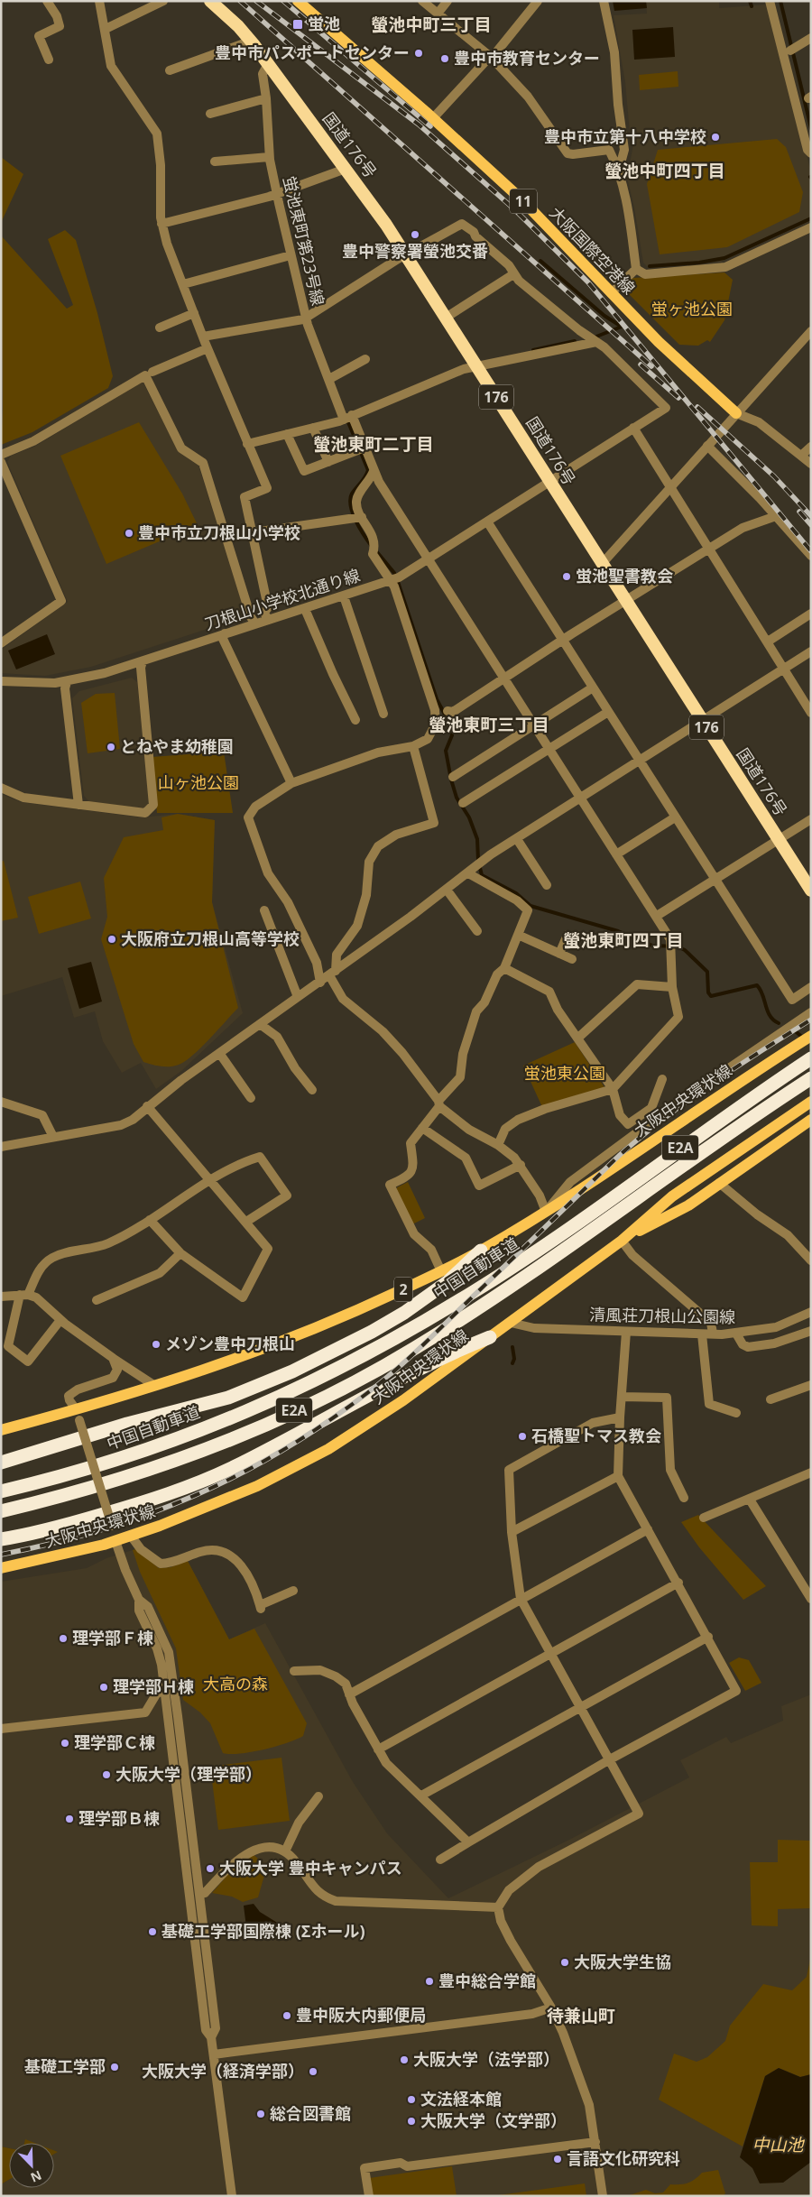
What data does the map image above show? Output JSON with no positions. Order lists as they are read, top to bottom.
{
  "streets": {
    "highway": [
      "国道176号",
      "176",
      "E2A",
      "中国自動車道"
    ],
    "main road": [
      "11",
      "大阪国際空港線",
      "大阪中央環状線",
      "2"
    ],
    "street": ["蛍池東町第23号線", "刀根山小学校北通り線", "清風荘刀根山公園線"]
  },
  "crossings": [
    ["国道176号", "蛍池東町第23号線"],
    ["国道176号", "刀根山小学校北通り線"],
    ["蛍池東町第23号線", "刀根山小学校北通り線"],
    ["大阪中央環状線", "清風荘刀根山公園線"]
  ],
  "districts": [
    "螢池中町三丁目",
    "螢池中町四丁目",
    "螢池東町二丁目",
    "螢池東町三丁目",
    "螢池東町四丁目",
    "待兼山町"
  ],
  "water": ["中山池"],
  "parks": [
    "蛍ヶ池公園",
    "山ヶ池公園",
    "蛍池東公園",
    "大高の森"
  ],
  "places": {
    "transit": ["蛍池"],
    "other": [
      "豊中市パスポートセンター",
      "豊中市教育センター",
      "豊中市立第十八中学校",
      "豊中警察署螢池交番",
      "豊中市立刀根山小学校",
      "蛍池聖書教会",
      "とねやま幼稚園",
      "大阪府立刀根山高等学校",
      "メゾン豊中刀根山",
      "石橋聖トマス教会",
      "理学部Ｆ棟",
      "理学部Ｈ棟",
      "理学部Ｃ棟",
      "大阪大学（理学部）",
      "理学部Ｂ棟",
      "大阪大学 豊中キャンパス",
      "基礎工学部国際棟 (Σホール)",
      "大阪大学生協",
      "豊中総合学館",
      "豊中阪大内郵便局",
      "大阪大学（法学部）",
      "基礎工学部",
      "大阪大学（経済学部）",
      "文法経本館",
      "総合図書館",
      "大阪大学（文学部）",
      "言語文化研究科"
    ]
  },
  "north": "bottom right"
}
